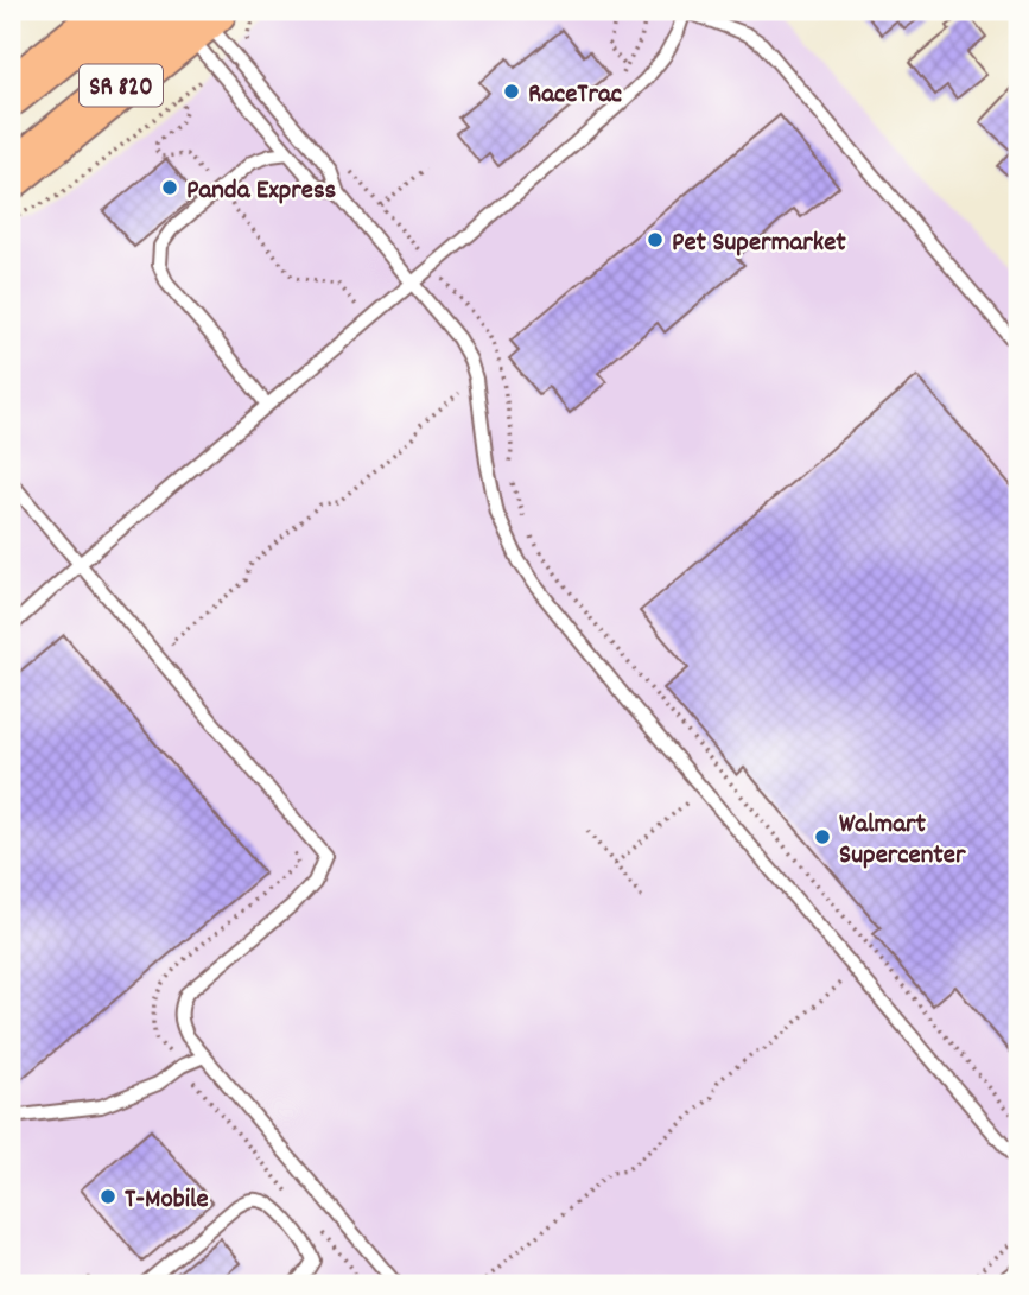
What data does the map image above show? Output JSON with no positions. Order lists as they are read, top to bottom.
{
  "streets": {
    "highway": ["SR 820"]
  },
  "places": [
    "RaceTrac",
    "Panda Express",
    "Pet Supermarket",
    "Walmart Supercenter",
    "T-Mobile"
  ]
}
